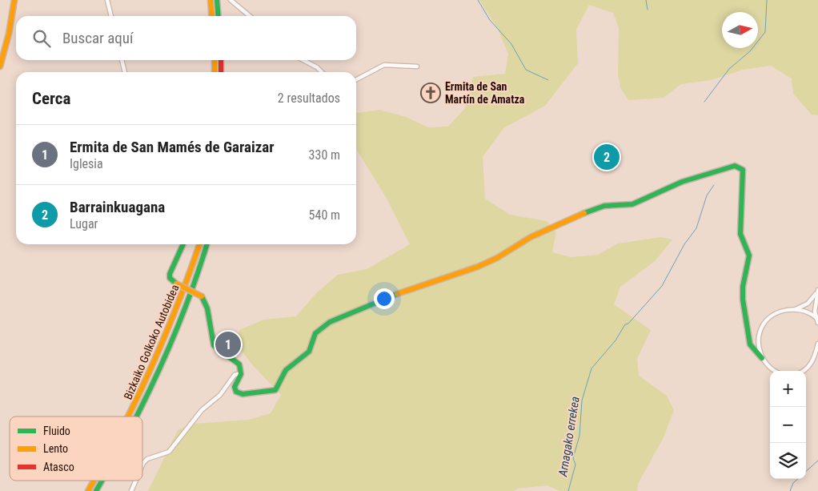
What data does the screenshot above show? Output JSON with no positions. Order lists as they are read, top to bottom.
{
  "streets": {
    "main road": ["Bizkaiko Golkoko Autobidea"]
  },
  "water": ["Arnagako errekea"],
  "places": {
    "church": ["Ermita de San Martín de Amatza"]
  },
  "legend": ["Fluido", "Lento", "Atasco"],
  "north": "right",
  "page": {
    "search": "Buscar aquí",
    "heading": ["Cerca", "2 resultados"],
    "list": [
      {
        "mark": "1",
        "name": "Ermita de San Mamés de Garaizar",
        "note": "Iglesia",
        "value": "330 m"
      },
      {
        "mark": "2",
        "name": "Barrainkuagana",
        "note": "Lugar",
        "value": "540 m"
      }
    ],
    "pins": ["2", "1"],
    "map_buttons": ["+", "−"]
  }
}
